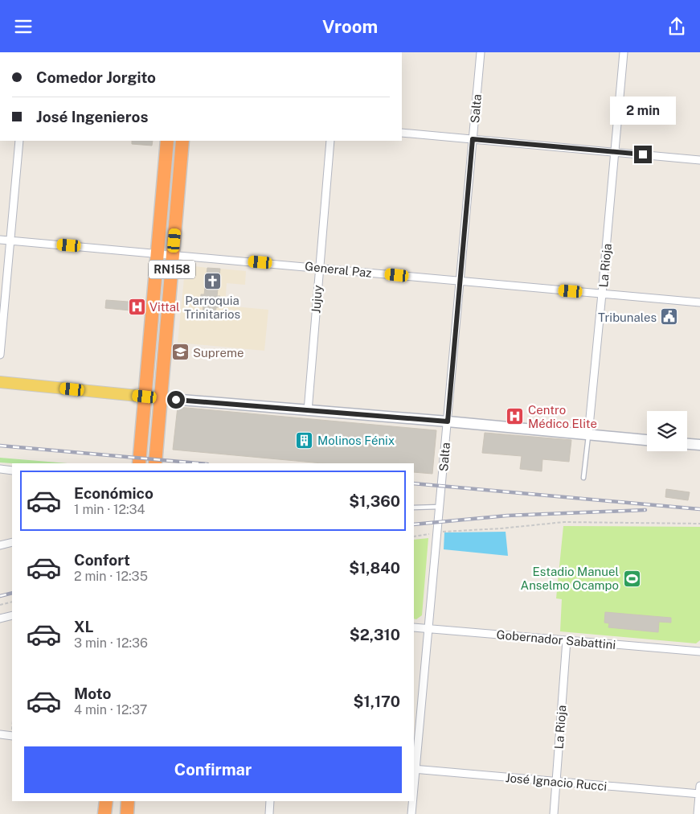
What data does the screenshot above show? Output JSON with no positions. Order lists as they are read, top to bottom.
{
  "streets": {
    "highway": ["RN158"],
    "street": [
      "Salta",
      "La Rioja",
      "General Paz",
      "Jujuy",
      "Gobernador Sabattini",
      "José Ignacio Rucci"
    ]
  },
  "crossings": [
    ["Salta", "General Paz"],
    ["Salta", "Gobernador Sabattini"],
    ["Salta", "José Ignacio Rucci"],
    ["La Rioja", "General Paz"],
    ["La Rioja", "Gobernador Sabattini"],
    ["La Rioja", "José Ignacio Rucci"],
    ["RN158", "General Paz"],
    ["General Paz", "Jujuy"]
  ],
  "places": {
    "church": ["Parroquia Trinitarios"],
    "hospital": ["Vittal", "Centro Médico Elite"],
    "public building": ["Tribunales"],
    "school or university": ["Supreme"],
    "building": ["Molinos Fénix"],
    "sports": ["Estadio Manuel Anselmo Ocampo"]
  },
  "page": {
    "header": "Vroom",
    "banner": ["Comedor Jorgito", "José Ingenieros"],
    "bubble": "2 min",
    "list": [
      {
        "name": "Económico",
        "note": "1 min · 12:34",
        "value": "$1,360"
      },
      {
        "name": "Confort",
        "note": "2 min · 12:35",
        "value": "$1,840"
      },
      {
        "name": "XL",
        "note": "3 min · 12:36",
        "value": "$2,310"
      },
      {
        "name": "Moto",
        "note": "4 min · 12:37",
        "value": "$1,170"
      }
    ],
    "buttons": "Confirmar"
  }
}
